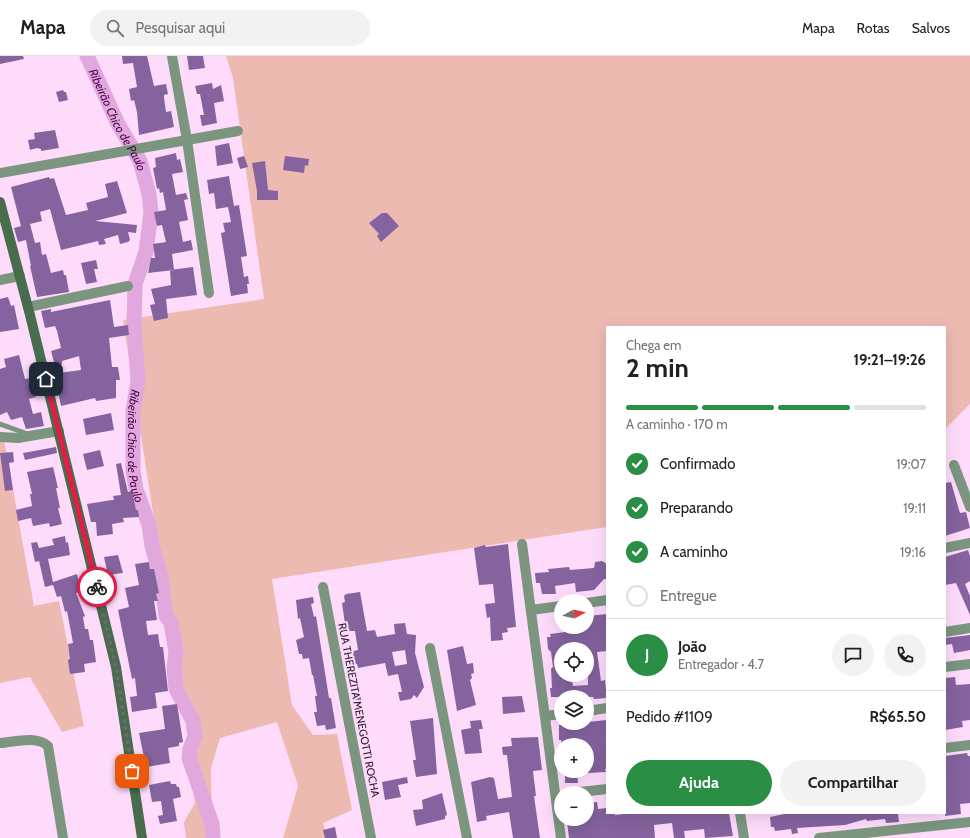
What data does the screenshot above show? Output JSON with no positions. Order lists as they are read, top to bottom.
{
  "streets": {
    "street": ["RUA THEREZITA MENEGOTTI ROCHA"]
  },
  "water": ["Ribeirão Chico de Paulo"],
  "north": "right",
  "page": {
    "header": "Mapa",
    "search": "Pesquisar aqui",
    "nav": ["Mapa", "Rotas", "Salvos"],
    "heading": ["2 min", "Chega em", "19:21–19:26"],
    "panel": [
      "João",
      "Entregador · 4.7",
      "Pedido #1109",
      "R$65.50"
    ],
    "bar": "A caminho · 170 m",
    "list": [
      ["Confirmado", "19:07"],
      ["Preparando", "19:11"],
      ["A caminho", "19:16"],
      "Entregue"
    ],
    "map_buttons": ["+", "−"],
    "round": "J",
    "buttons": ["Ajuda", "Compartilhar"]
  }
}
